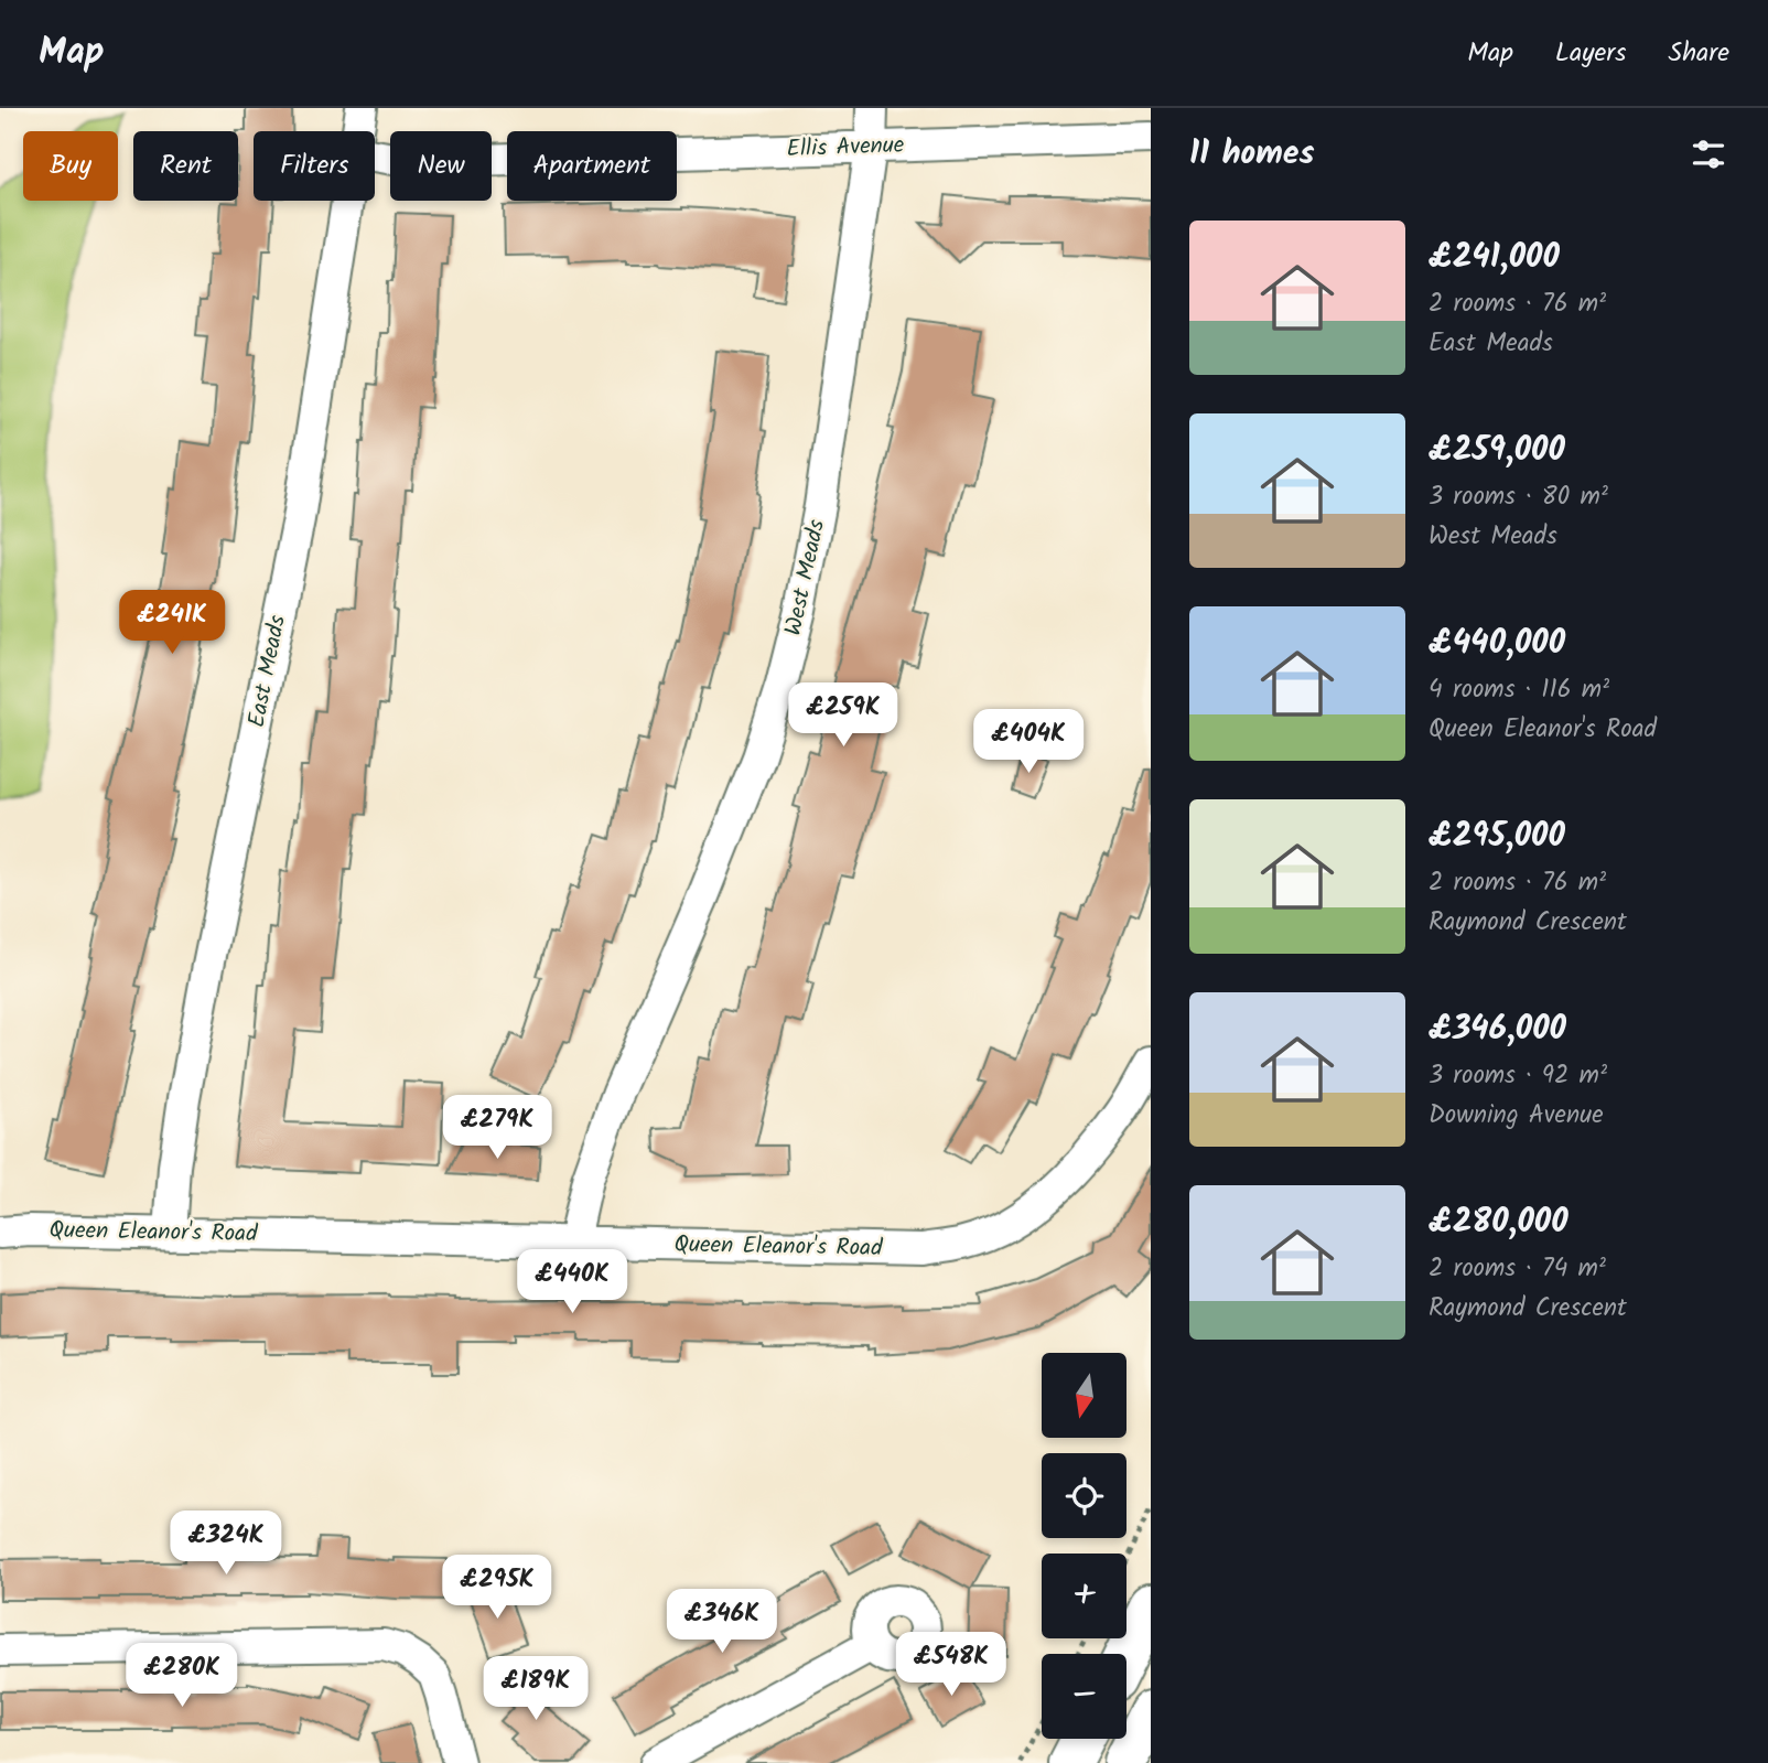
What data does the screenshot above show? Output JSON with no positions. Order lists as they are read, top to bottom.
{
  "streets": {
    "street": [
      "Ellis Avenue",
      "West Meads",
      "East Meads",
      "Queen Eleanor's Road"
    ]
  },
  "crossings": [
    ["Ellis Avenue", "West Meads"],
    ["West Meads", "Queen Eleanor's Road"],
    ["East Meads", "Queen Eleanor's Road"]
  ],
  "north": "bottom",
  "page": {
    "header": "Map",
    "nav": ["Map", "Layers", "Share"],
    "heading": "11 homes",
    "chip": [
      "Buy",
      "Rent",
      "Filters",
      "New",
      "Apartment"
    ],
    "list": [
      {
        "name": "£241,000",
        "note": "2 rooms · 76 m² · East Meads"
      },
      {
        "name": "£259,000",
        "note": "3 rooms · 80 m² · West Meads"
      },
      {
        "name": "£440,000",
        "note": "4 rooms · 116 m² · Queen Eleanor's Road"
      },
      {
        "name": "£295,000",
        "note": "2 rooms · 76 m² · Raymond Crescent"
      },
      {
        "name": "£346,000",
        "note": "3 rooms · 92 m² · Downing Avenue"
      },
      {
        "name": "£280,000",
        "note": "2 rooms · 74 m² · Raymond Crescent"
      }
    ],
    "price": [
      "£241K",
      "£259K",
      "£404K",
      "£279K",
      "£440K",
      "£324K",
      "£295K",
      "£346K",
      "£548K",
      "£280K",
      "£189K"
    ],
    "map_buttons": ["+", "−"]
  }
}
